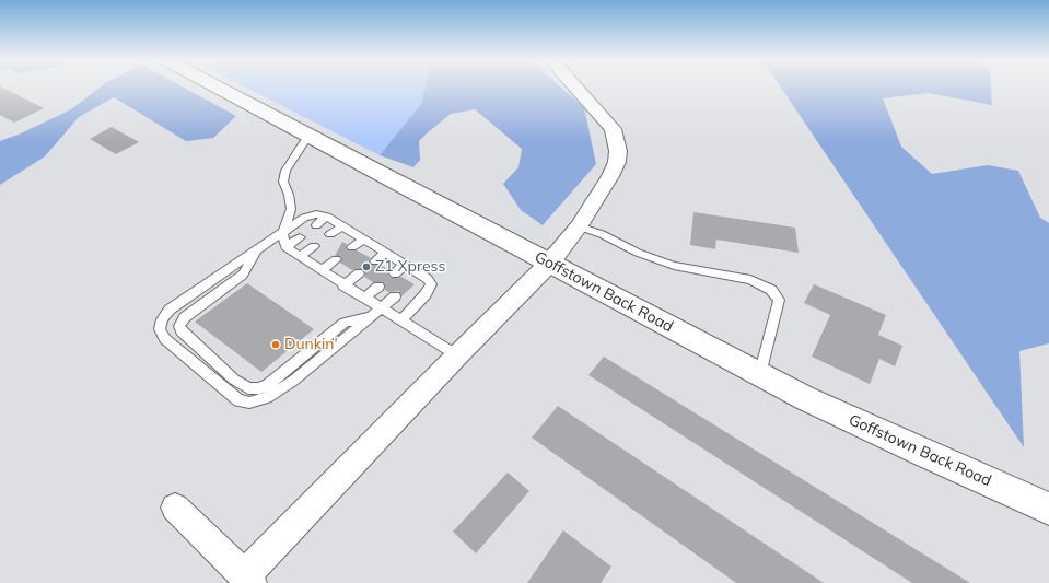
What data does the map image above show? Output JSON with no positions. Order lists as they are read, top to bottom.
{
  "streets": {
    "main road": ["Goffstown Back Road"]
  },
  "places": ["Z1 Xpress", "Dunkin'"]
}
